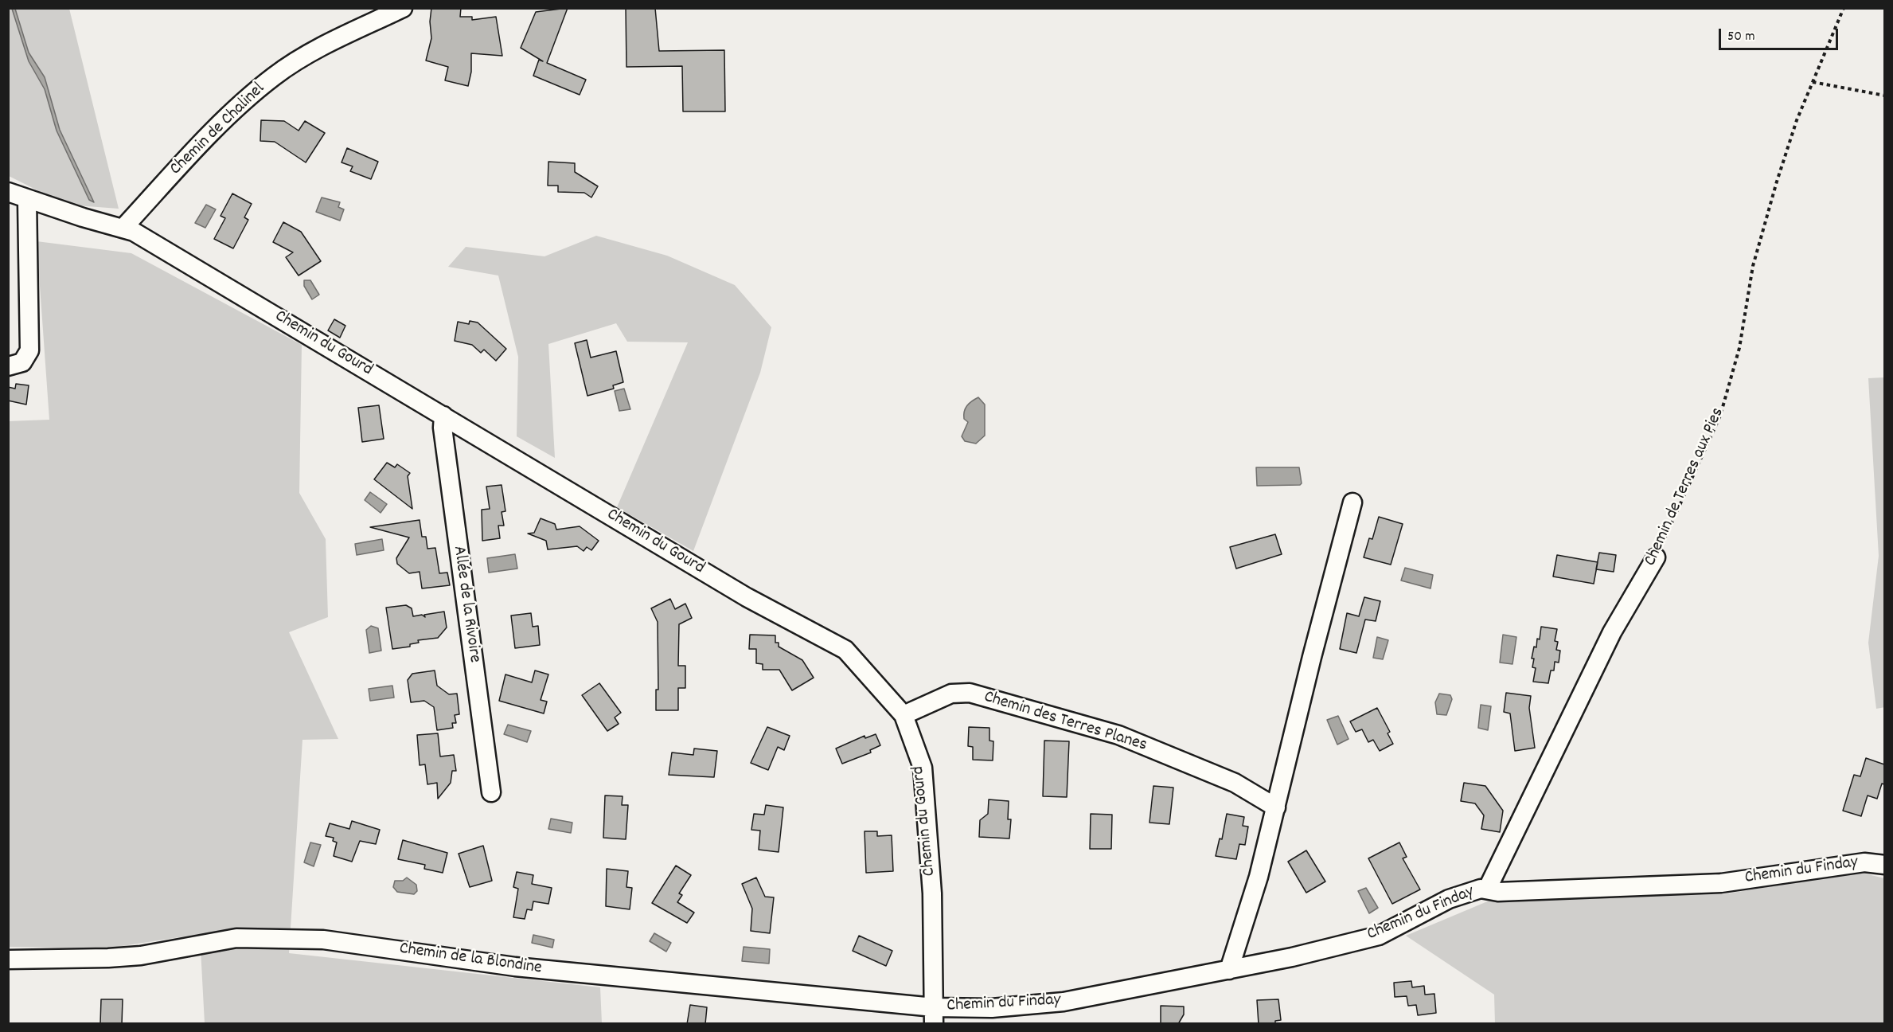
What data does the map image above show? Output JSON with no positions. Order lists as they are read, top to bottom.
{
  "streets": {
    "street": [
      "Chemin de Chalinel",
      "Chemin du Gourd",
      "Chemin de Terres aux Pies",
      "Allée de la Rivoire",
      "Chemin des Terres Planes",
      "Chemin du Finday",
      "Chemin de la Blondine"
    ]
  },
  "crossings": [
    ["Chemin de Chalinel", "Chemin du Gourd"],
    ["Chemin du Gourd", "Allée de la Rivoire"],
    ["Chemin du Gourd", "Chemin des Terres Planes"],
    ["Chemin du Gourd", "Chemin du Finday"],
    ["Chemin du Gourd", "Chemin de la Blondine"],
    ["Chemin de Terres aux Pies", "Chemin du Finday"],
    ["Chemin du Finday", "Chemin de la Blondine"]
  ],
  "scale_bar": "50 m"
}
